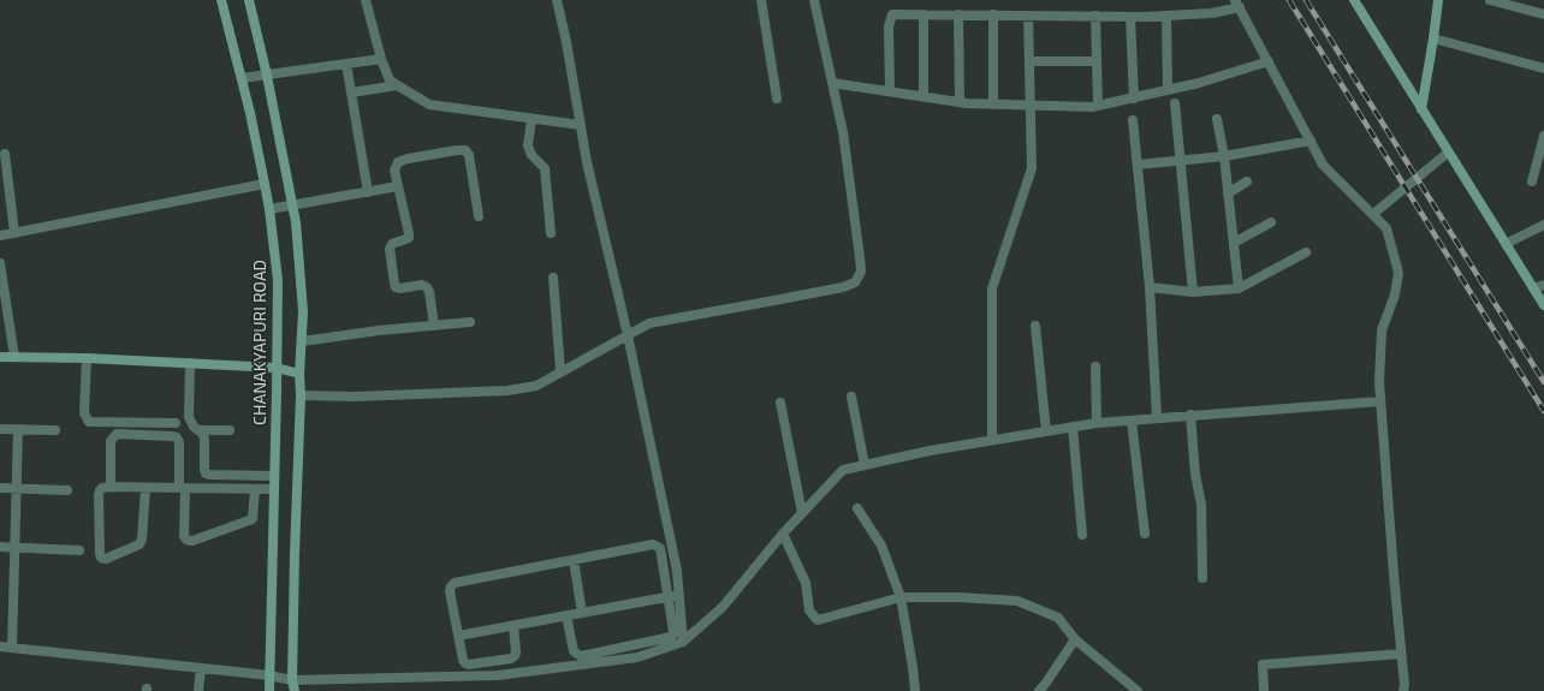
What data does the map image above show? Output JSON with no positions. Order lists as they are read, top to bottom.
{
  "streets": {
    "street": ["CHANAKYAPURI ROAD"]
  }
}
